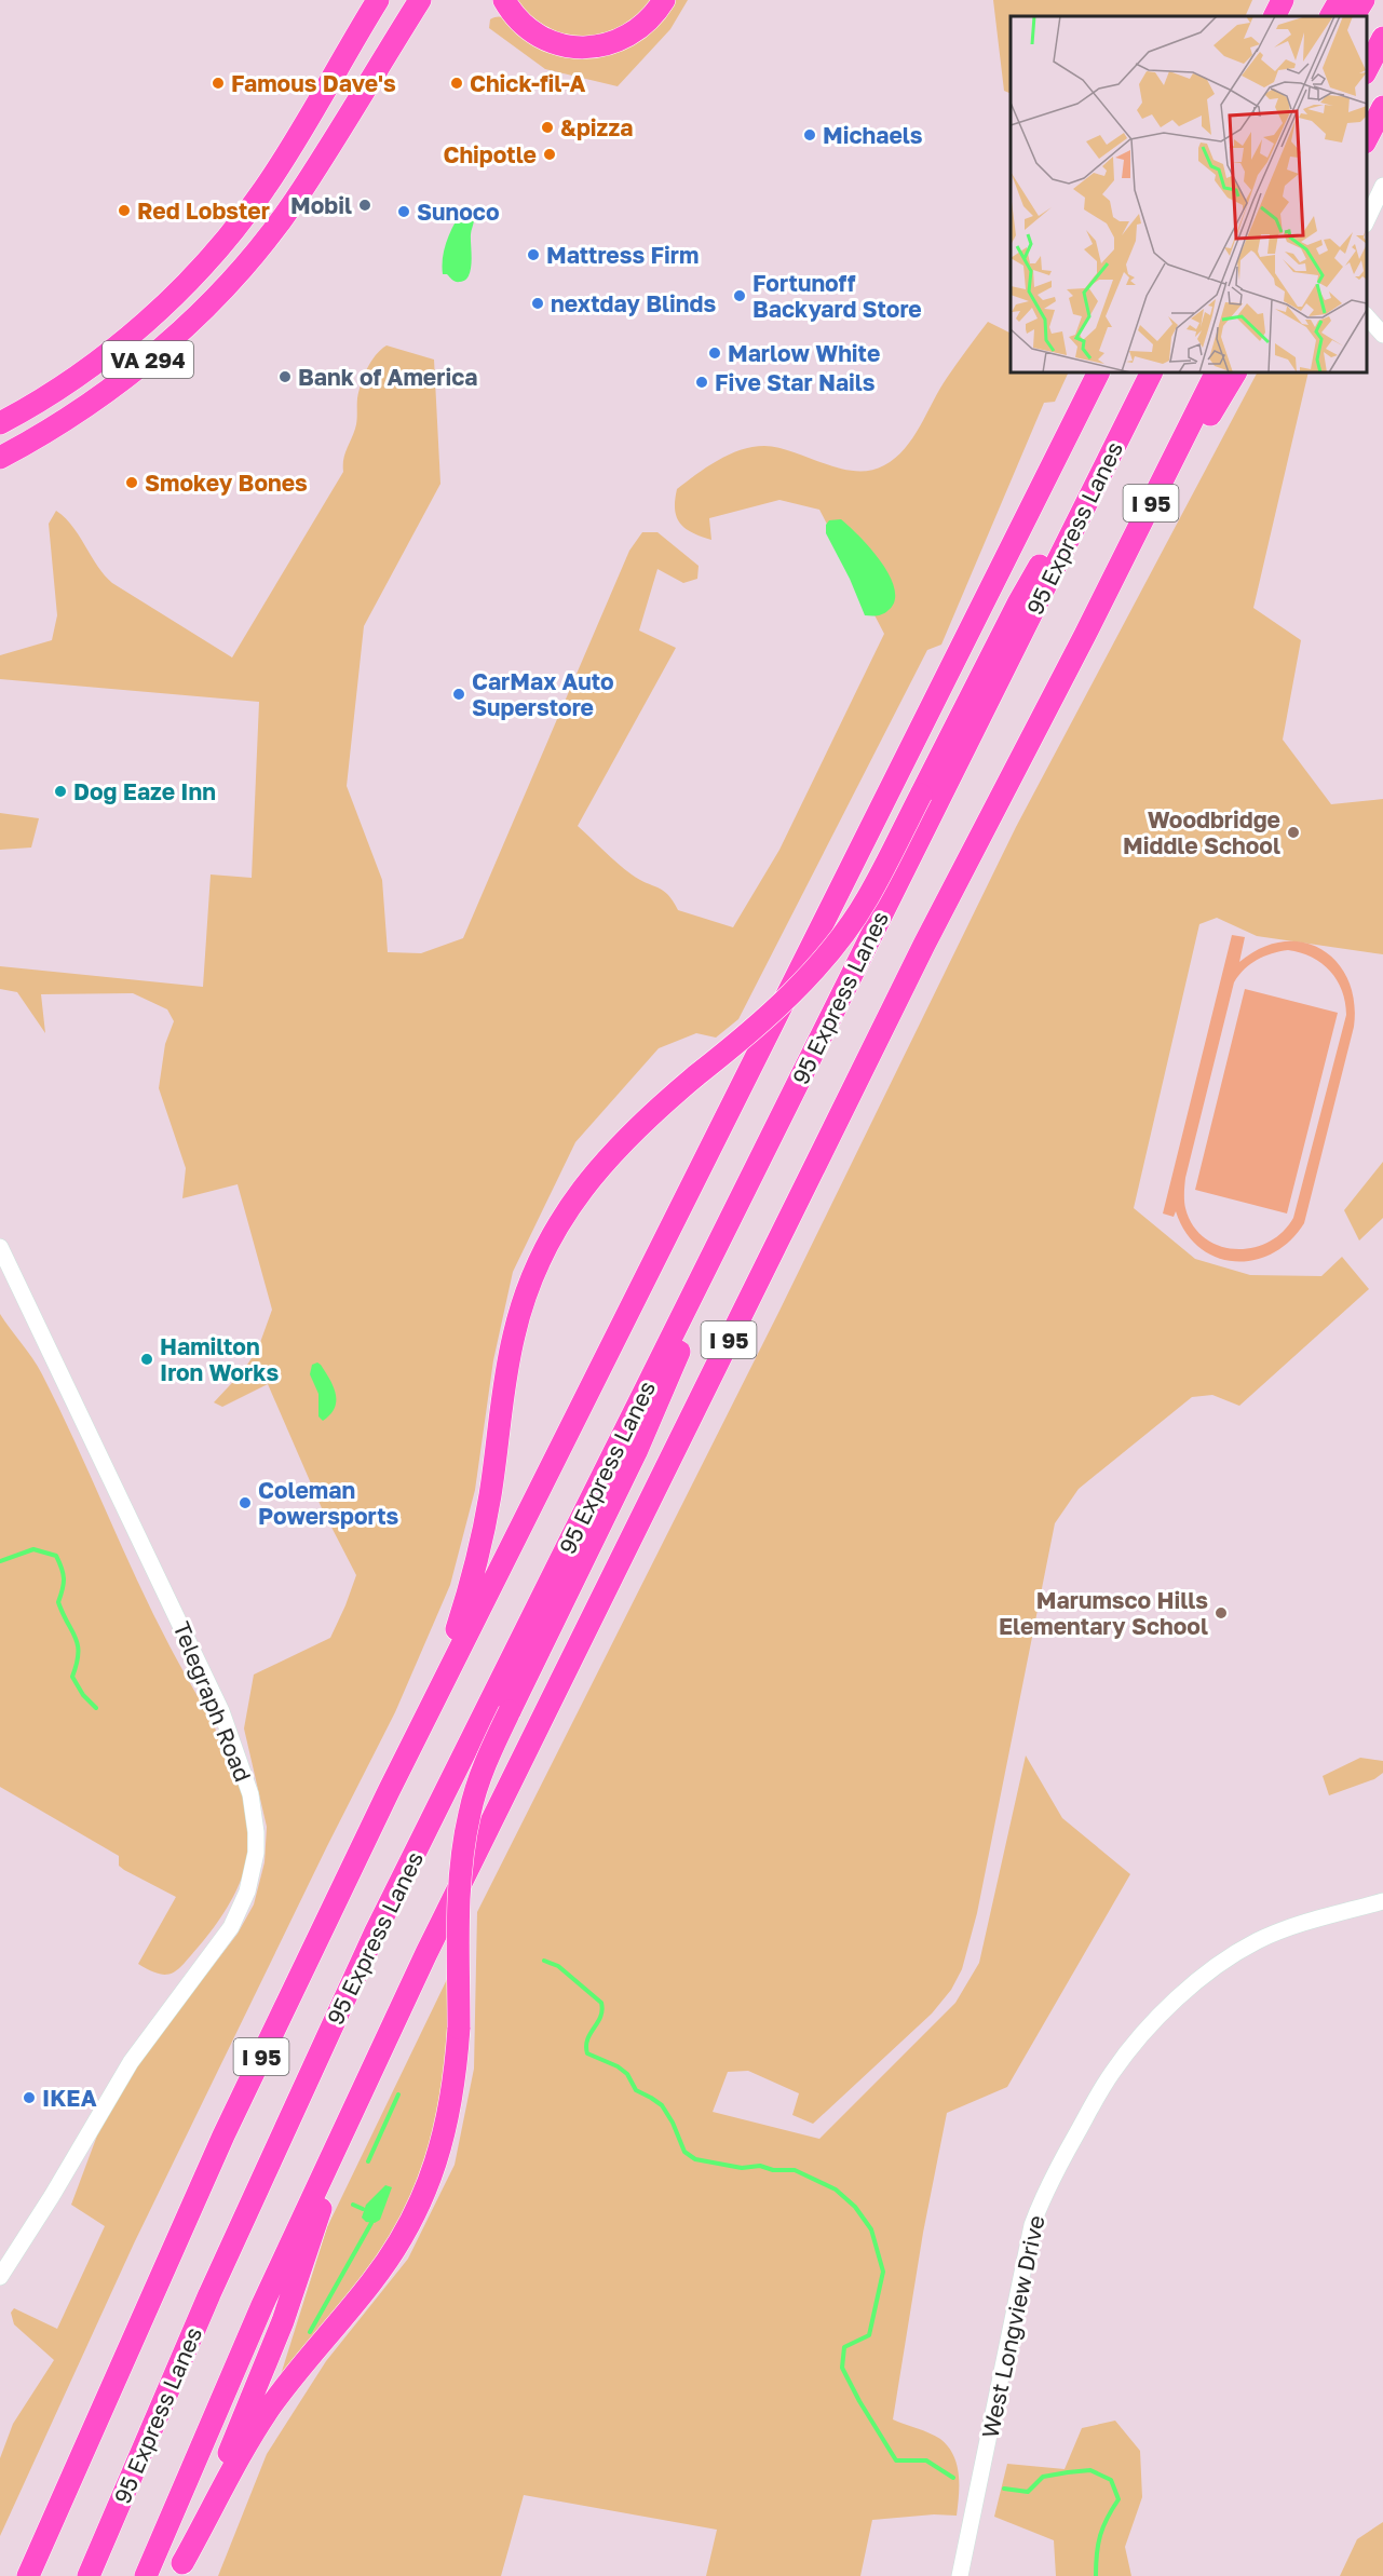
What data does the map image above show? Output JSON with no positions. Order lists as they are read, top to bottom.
{
  "streets": {
    "highway": ["VA 294", "I 95", "95 Express Lanes"],
    "main road": ["Telegraph Road", "West Longview Drive"]
  },
  "places": [
    "Famous Dave's",
    "Chick-fil-A",
    "&pizza",
    "Michaels",
    "Chipotle",
    "Mobil",
    "Red Lobster",
    "Sunoco",
    "Mattress Firm",
    "Fortunoff Backyard Store",
    "nextday Blinds",
    "Marlow White",
    "Bank of America",
    "Five Star Nails",
    "Smokey Bones",
    "CarMax Auto Superstore",
    "Dog Eaze Inn",
    "Woodbridge Middle School",
    "Hamilton Iron Works",
    "Coleman Powersports",
    "Marumsco Hills Elementary School",
    "IKEA"
  ]
}
